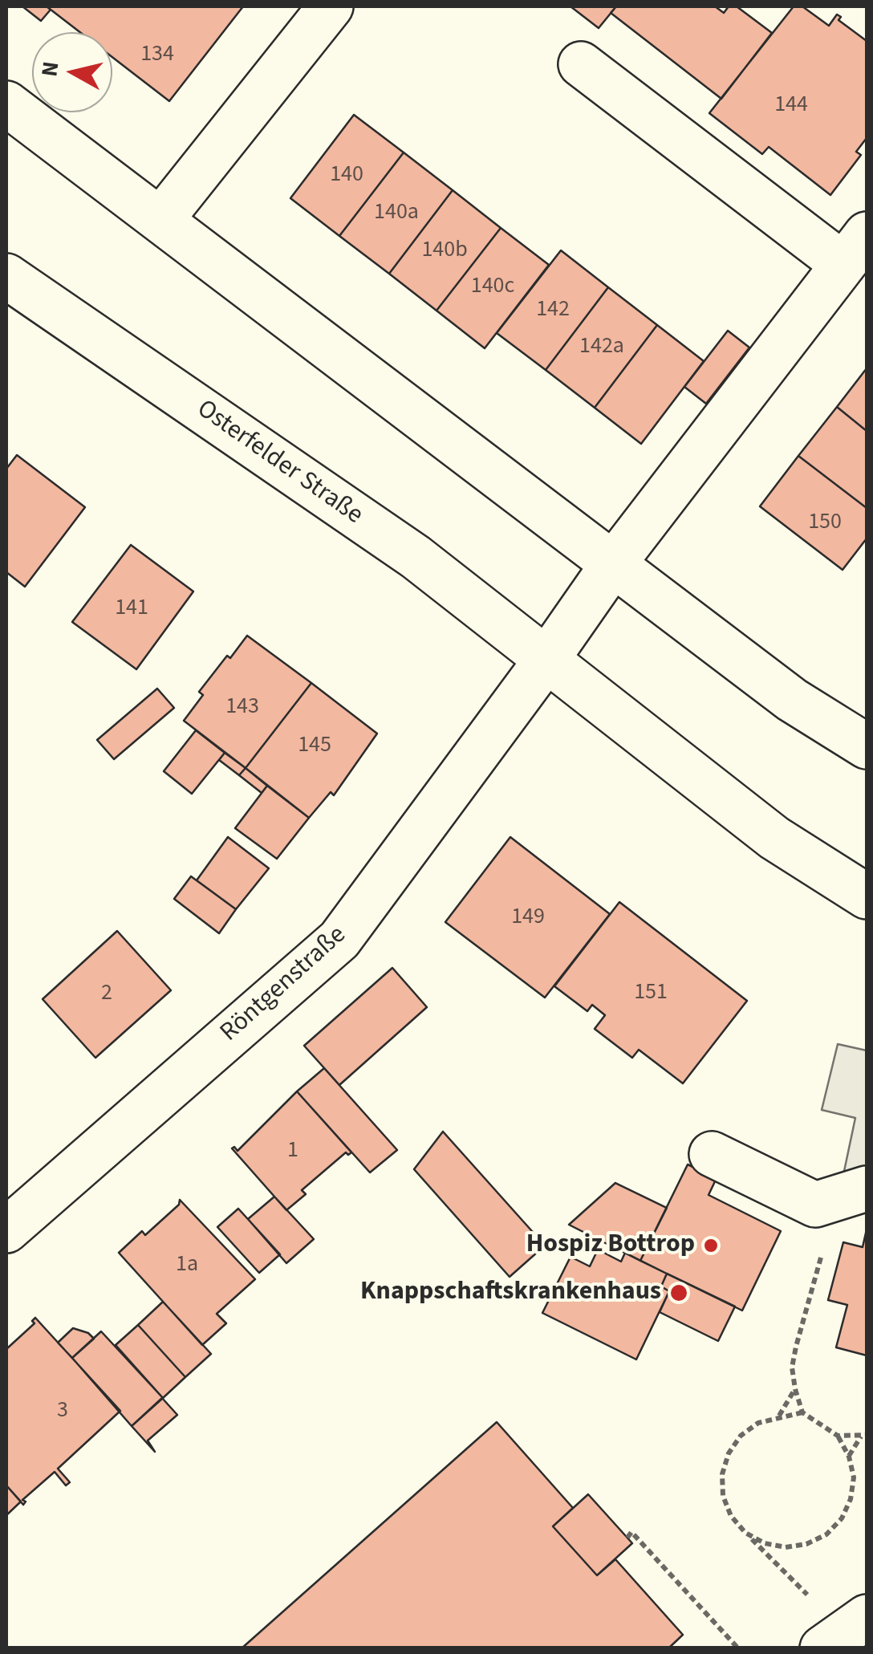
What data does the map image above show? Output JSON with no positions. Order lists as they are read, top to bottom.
{
  "streets": {
    "street": ["Osterfelder Straße", "Röntgenstraße"]
  },
  "crossings": [
    ["Osterfelder Straße", "Röntgenstraße"]
  ],
  "places": ["Hospiz Bottrop", "Knappschaftskrankenhaus"],
  "house_numbers": [
    "134",
    "144",
    "140",
    "140a",
    "140b",
    "140c",
    "142",
    "142a",
    "150",
    "141",
    "143",
    "145",
    "149",
    "151",
    "2",
    "1",
    "1a",
    "3"
  ],
  "north": "left"
}
